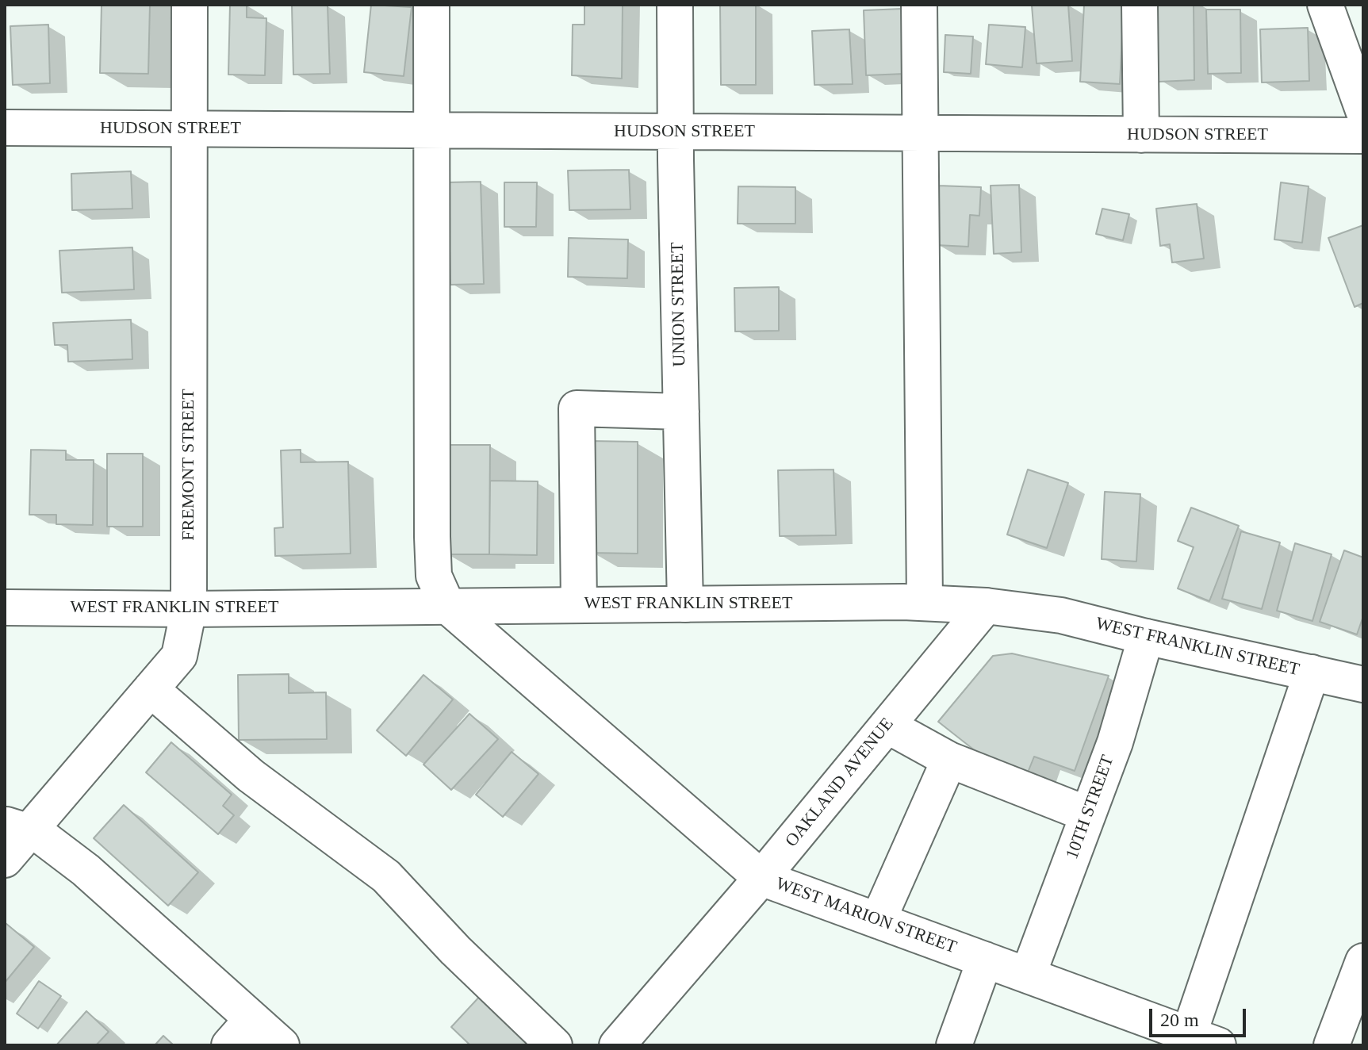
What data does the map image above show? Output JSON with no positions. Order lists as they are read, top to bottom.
{
  "streets": {
    "street": [
      "HUDSON STREET",
      "UNION STREET",
      "FREMONT STREET",
      "WEST FRANKLIN STREET",
      "OAKLAND AVENUE",
      "10TH STREET",
      "WEST MARION STREET"
    ]
  },
  "crossings": [
    ["HUDSON STREET", "UNION STREET"],
    ["HUDSON STREET", "FREMONT STREET"],
    ["UNION STREET", "WEST FRANKLIN STREET"],
    ["FREMONT STREET", "WEST FRANKLIN STREET"],
    ["WEST FRANKLIN STREET", "OAKLAND AVENUE"],
    ["WEST FRANKLIN STREET", "10TH STREET"],
    ["WEST FRANKLIN STREET", "WEST MARION STREET"],
    ["OAKLAND AVENUE", "WEST MARION STREET"],
    ["10TH STREET", "WEST MARION STREET"]
  ],
  "scale_bar": "20 m"
}
